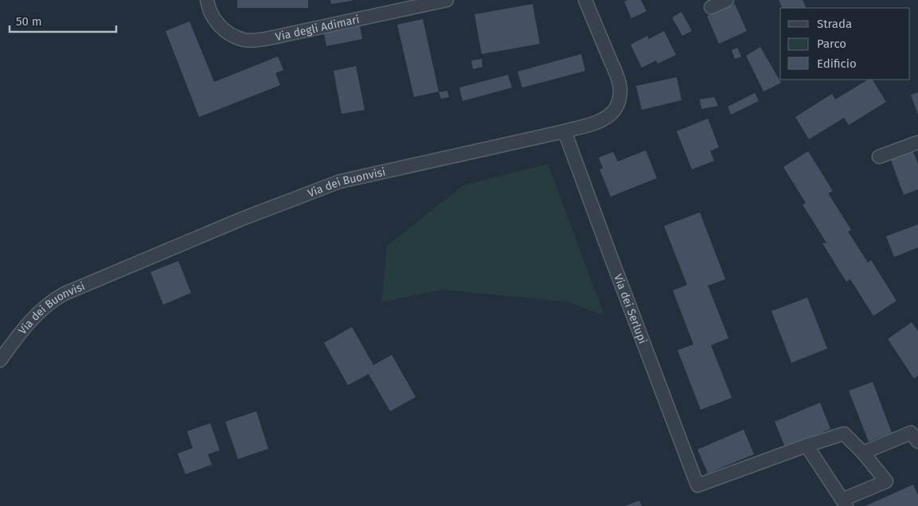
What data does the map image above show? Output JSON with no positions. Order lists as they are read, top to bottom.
{
  "streets": {
    "street": ["Via degli Adimari", "Via dei Buonvisi", "Via dei Serlupi"]
  },
  "crossings": [
    ["Via dei Buonvisi", "Via dei Serlupi"]
  ],
  "legend": ["Strada", "Parco", "Edificio"],
  "scale_bar": "50 m"
}
